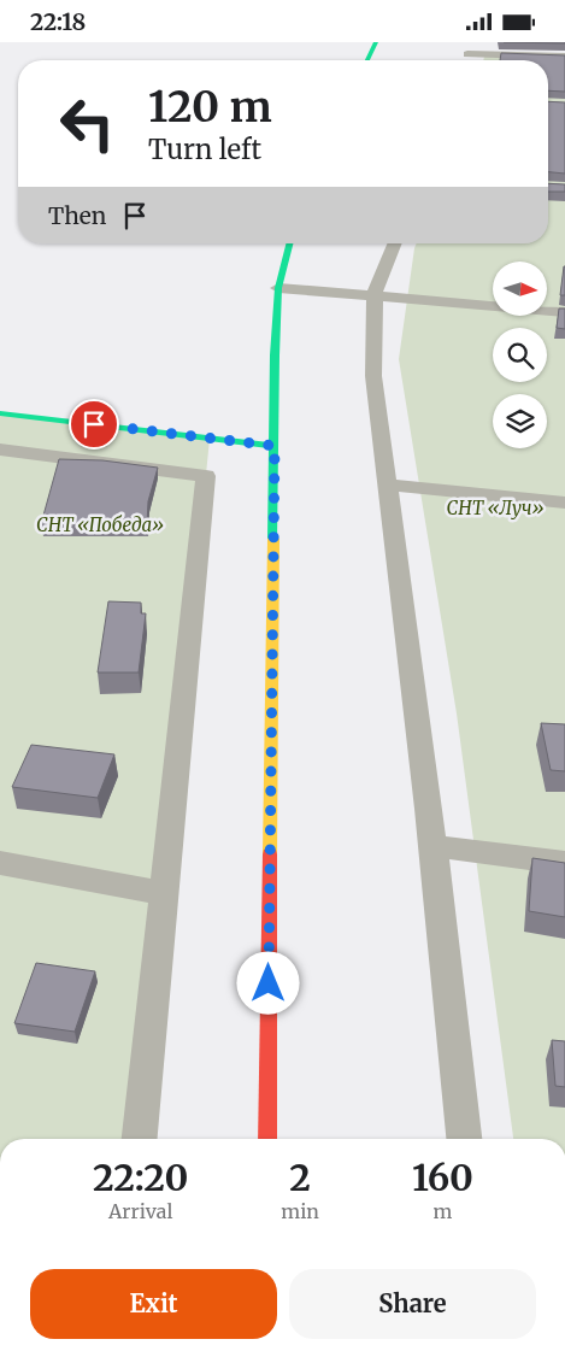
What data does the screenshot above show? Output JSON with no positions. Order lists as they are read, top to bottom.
{
  "parks": ["СНТ «Луч»", "СНТ «Победа»"],
  "north": "right",
  "page": {
    "status": "22:18",
    "turn": ["120 m", "Turn left"],
    "then": "Then",
    "eta": [
      "22:20",
      "Arrival",
      "2",
      "min",
      "160",
      "m"
    ],
    "buttons": ["Exit", "Share"]
  }
}
